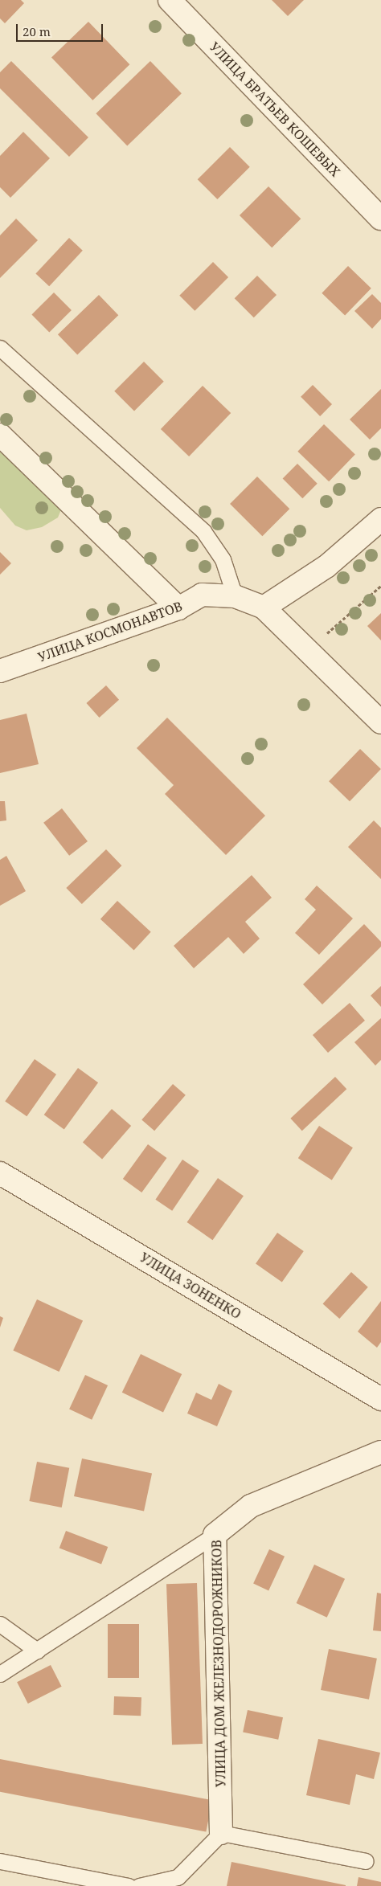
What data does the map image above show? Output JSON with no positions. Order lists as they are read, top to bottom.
{
  "streets": {
    "street": [
      "УЛИЦА БРАТЬЕВ КОШЕВЫХ",
      "УЛИЦА КОСМОНАВТОВ",
      "УЛИЦА ЗОНЕНКО",
      "УЛИЦА ДОМ ЖЕЛЕЗНОДОРОЖНИКОВ"
    ]
  },
  "scale_bar": "20 m"
}
